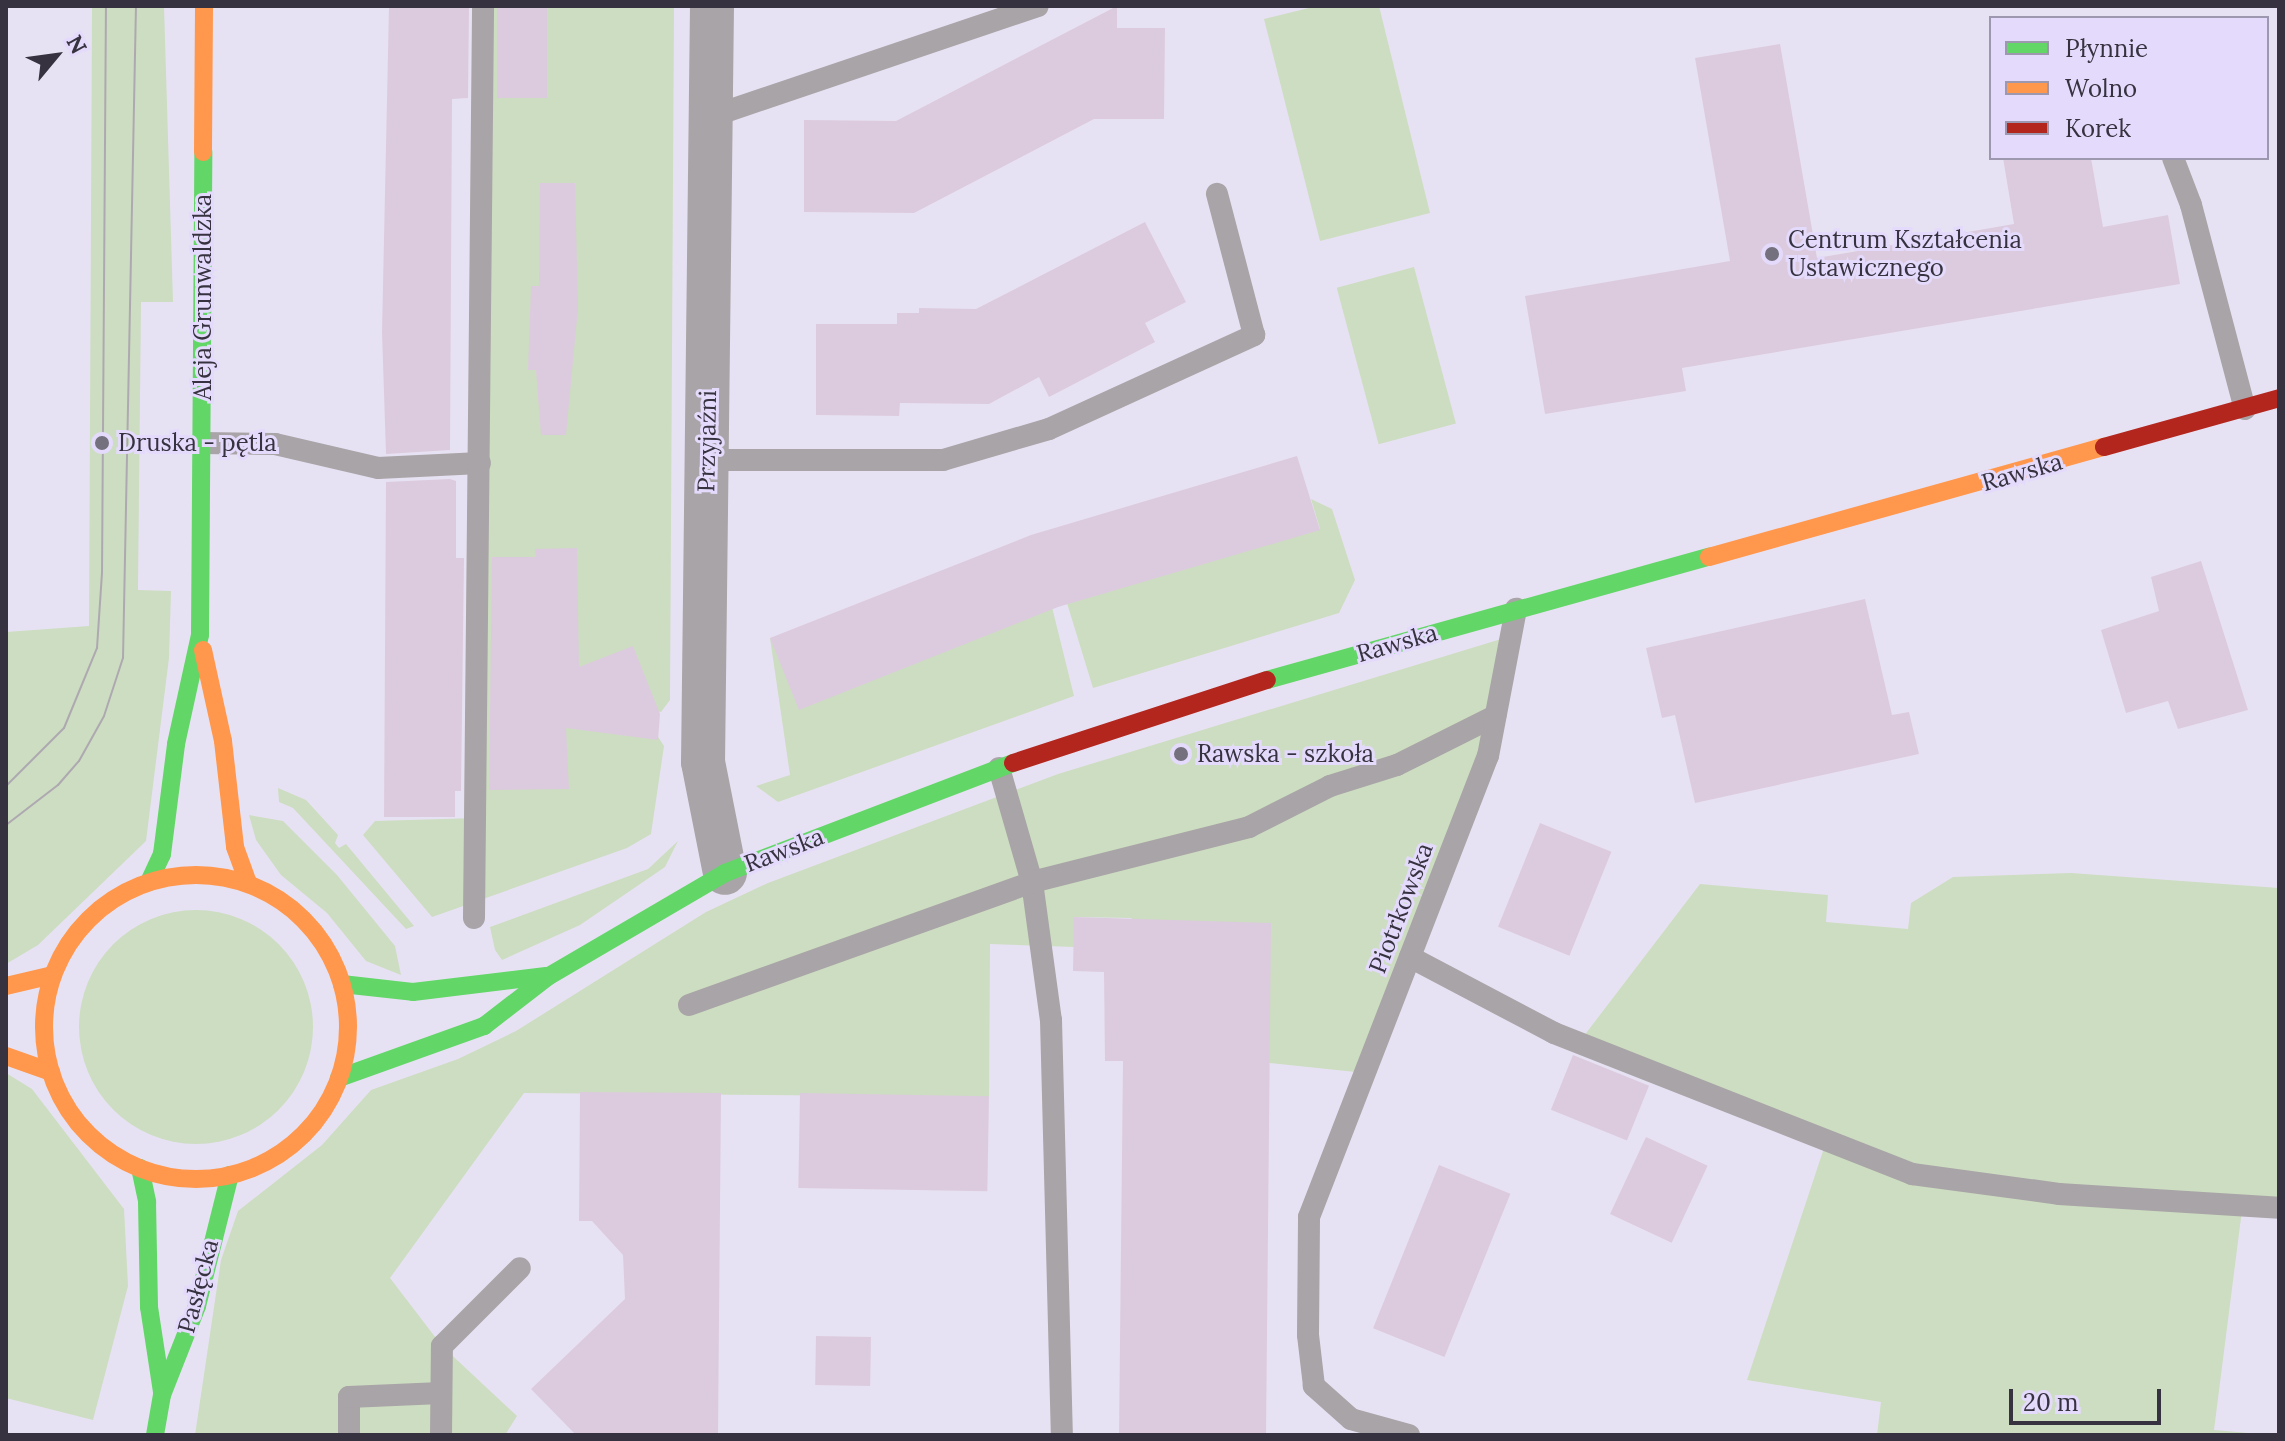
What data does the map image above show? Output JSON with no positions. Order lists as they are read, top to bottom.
{
  "streets": {
    "main road": ["Aleja Grunwaldzka", "Rawska", "Pasłęcka"],
    "street": ["Przyjaźni"],
    "lane": ["Piotrkowska"]
  },
  "crossings": [
    ["Przyjaźni", "Rawska"],
    ["Rawska", "Piotrkowska"]
  ],
  "places": ["Centrum Kształcenia Ustawicznego", "Druska - pętla", "Rawska - szkoła"],
  "legend": ["Płynnie", "Wolno", "Korek"],
  "scale_bar": "20 m",
  "north": "top right"
}
